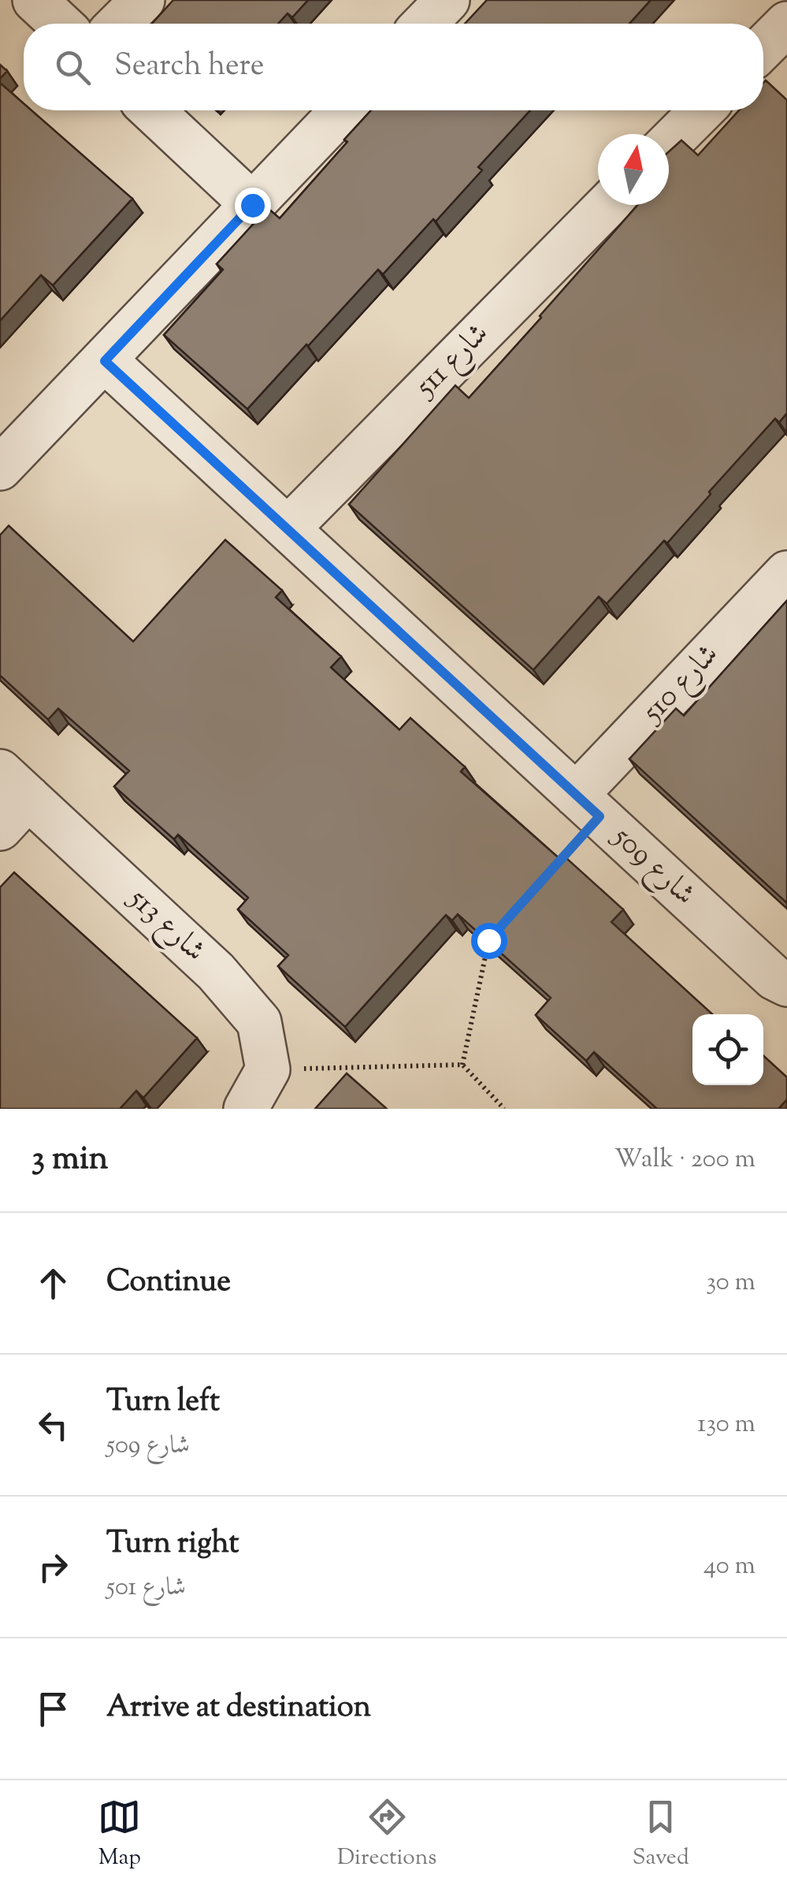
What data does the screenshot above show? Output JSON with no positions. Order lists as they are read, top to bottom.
{
  "streets": {
    "street": [
      "شارع 511",
      "شارع 510",
      "شارع 509",
      "شارع 513"
    ]
  },
  "crossings": [
    ["شارع 511", "شارع 509"],
    ["شارع 510", "شارع 509"]
  ],
  "north": "top",
  "page": {
    "search": "Search here",
    "heading": ["3 min", "Walk · 200 m"],
    "list": [
      ["Continue", "30 m"],
      ["Turn left", "شارع 509", "130 m"],
      ["Turn right", "شارع 501", "40 m"],
      "Arrive at destination"
    ],
    "nav": ["Map", "Directions", "Saved"]
  }
}
